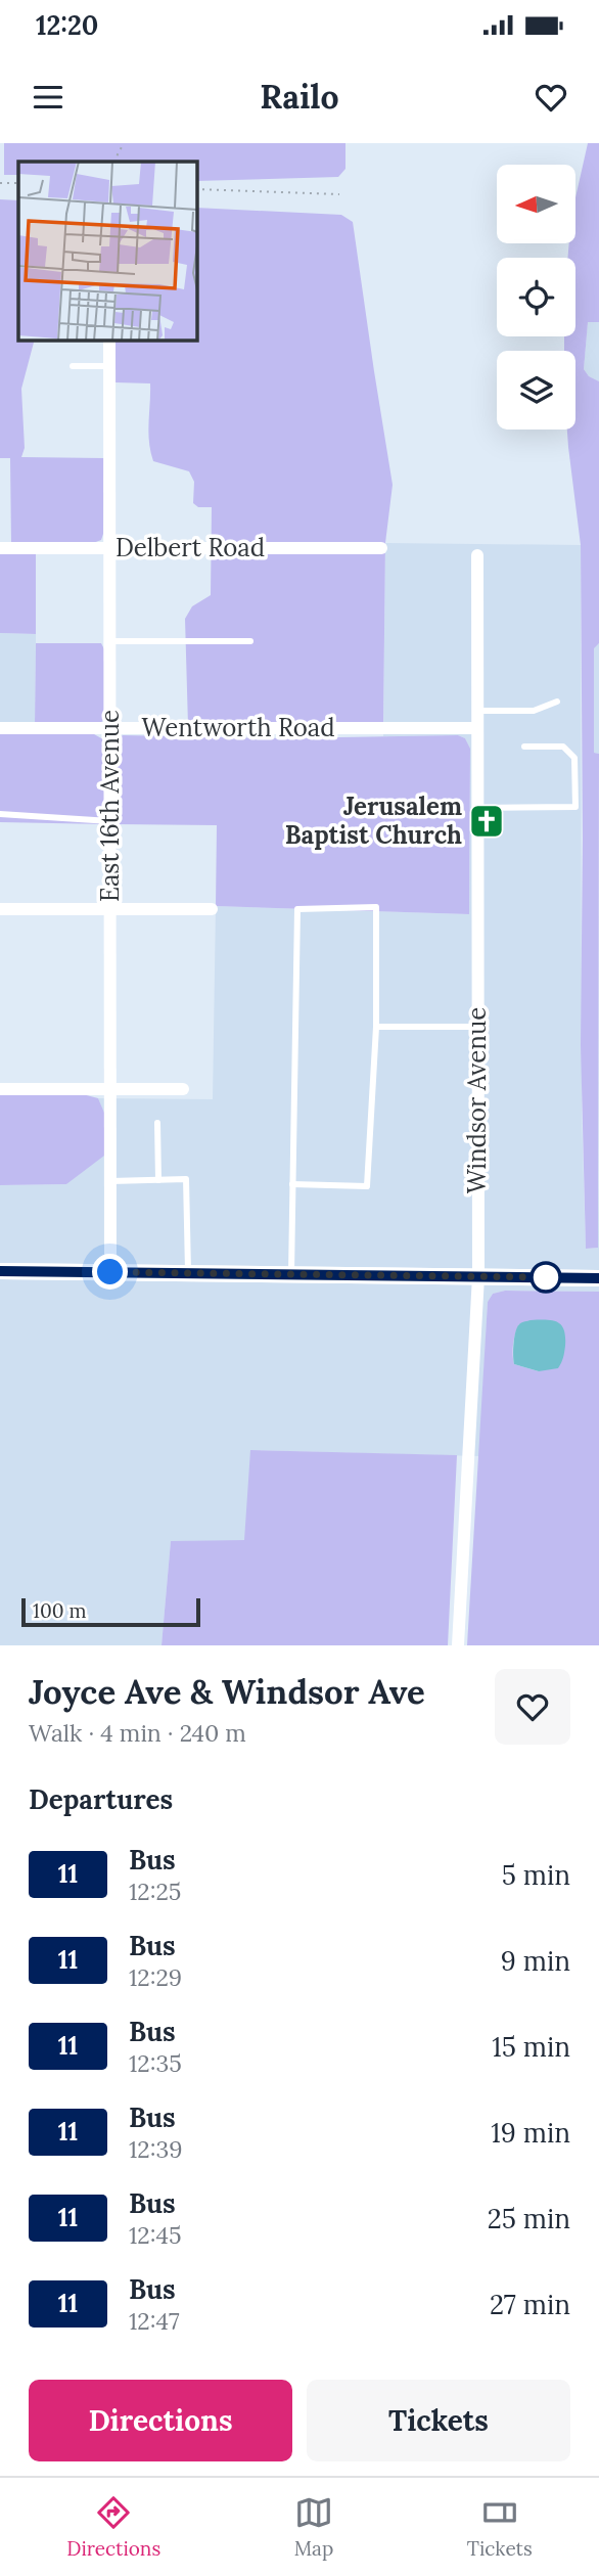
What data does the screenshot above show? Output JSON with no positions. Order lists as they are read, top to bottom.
{
  "streets": {
    "street": [
      "Delbert Road",
      "Wentworth Road",
      "East 16th Avenue",
      "Windsor Avenue"
    ]
  },
  "crossings": [
    ["Delbert Road", "East 16th Avenue"],
    ["Wentworth Road", "East 16th Avenue"],
    ["Wentworth Road", "Windsor Avenue"]
  ],
  "places": {
    "church": ["Jerusalem Baptist Church"]
  },
  "lines": ["bus line 11"],
  "scale_bar": "100 m",
  "north": "left",
  "page": {
    "status": "12:20",
    "header": "Railo",
    "scale": "100 m",
    "heading": [
      ["Joyce Ave & Windsor Ave", "Walk · 4 min · 240 m"],
      "Departures"
    ],
    "list": [
      {
        "mark": "11",
        "name": "Bus",
        "note": "12:25",
        "value": "5 min"
      },
      {
        "mark": "11",
        "name": "Bus",
        "note": "12:29",
        "value": "9 min"
      },
      {
        "mark": "11",
        "name": "Bus",
        "note": "12:35",
        "value": "15 min"
      },
      {
        "mark": "11",
        "name": "Bus",
        "note": "12:39",
        "value": "19 min"
      },
      {
        "mark": "11",
        "name": "Bus",
        "note": "12:45",
        "value": "25 min"
      },
      {
        "mark": "11",
        "name": "Bus",
        "note": "12:47",
        "value": "27 min"
      }
    ],
    "buttons": ["Directions", "Tickets"],
    "tabs": ["Directions", "Map", "Tickets"]
  }
}
